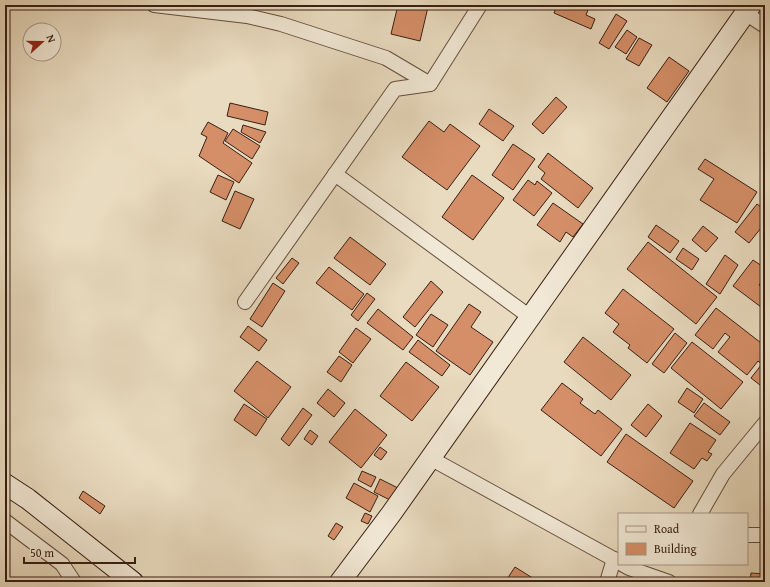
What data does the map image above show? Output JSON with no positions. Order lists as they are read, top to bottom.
{
  "legend": ["Road", "Building"],
  "scale_bar": "50 m",
  "north": "right"
}
